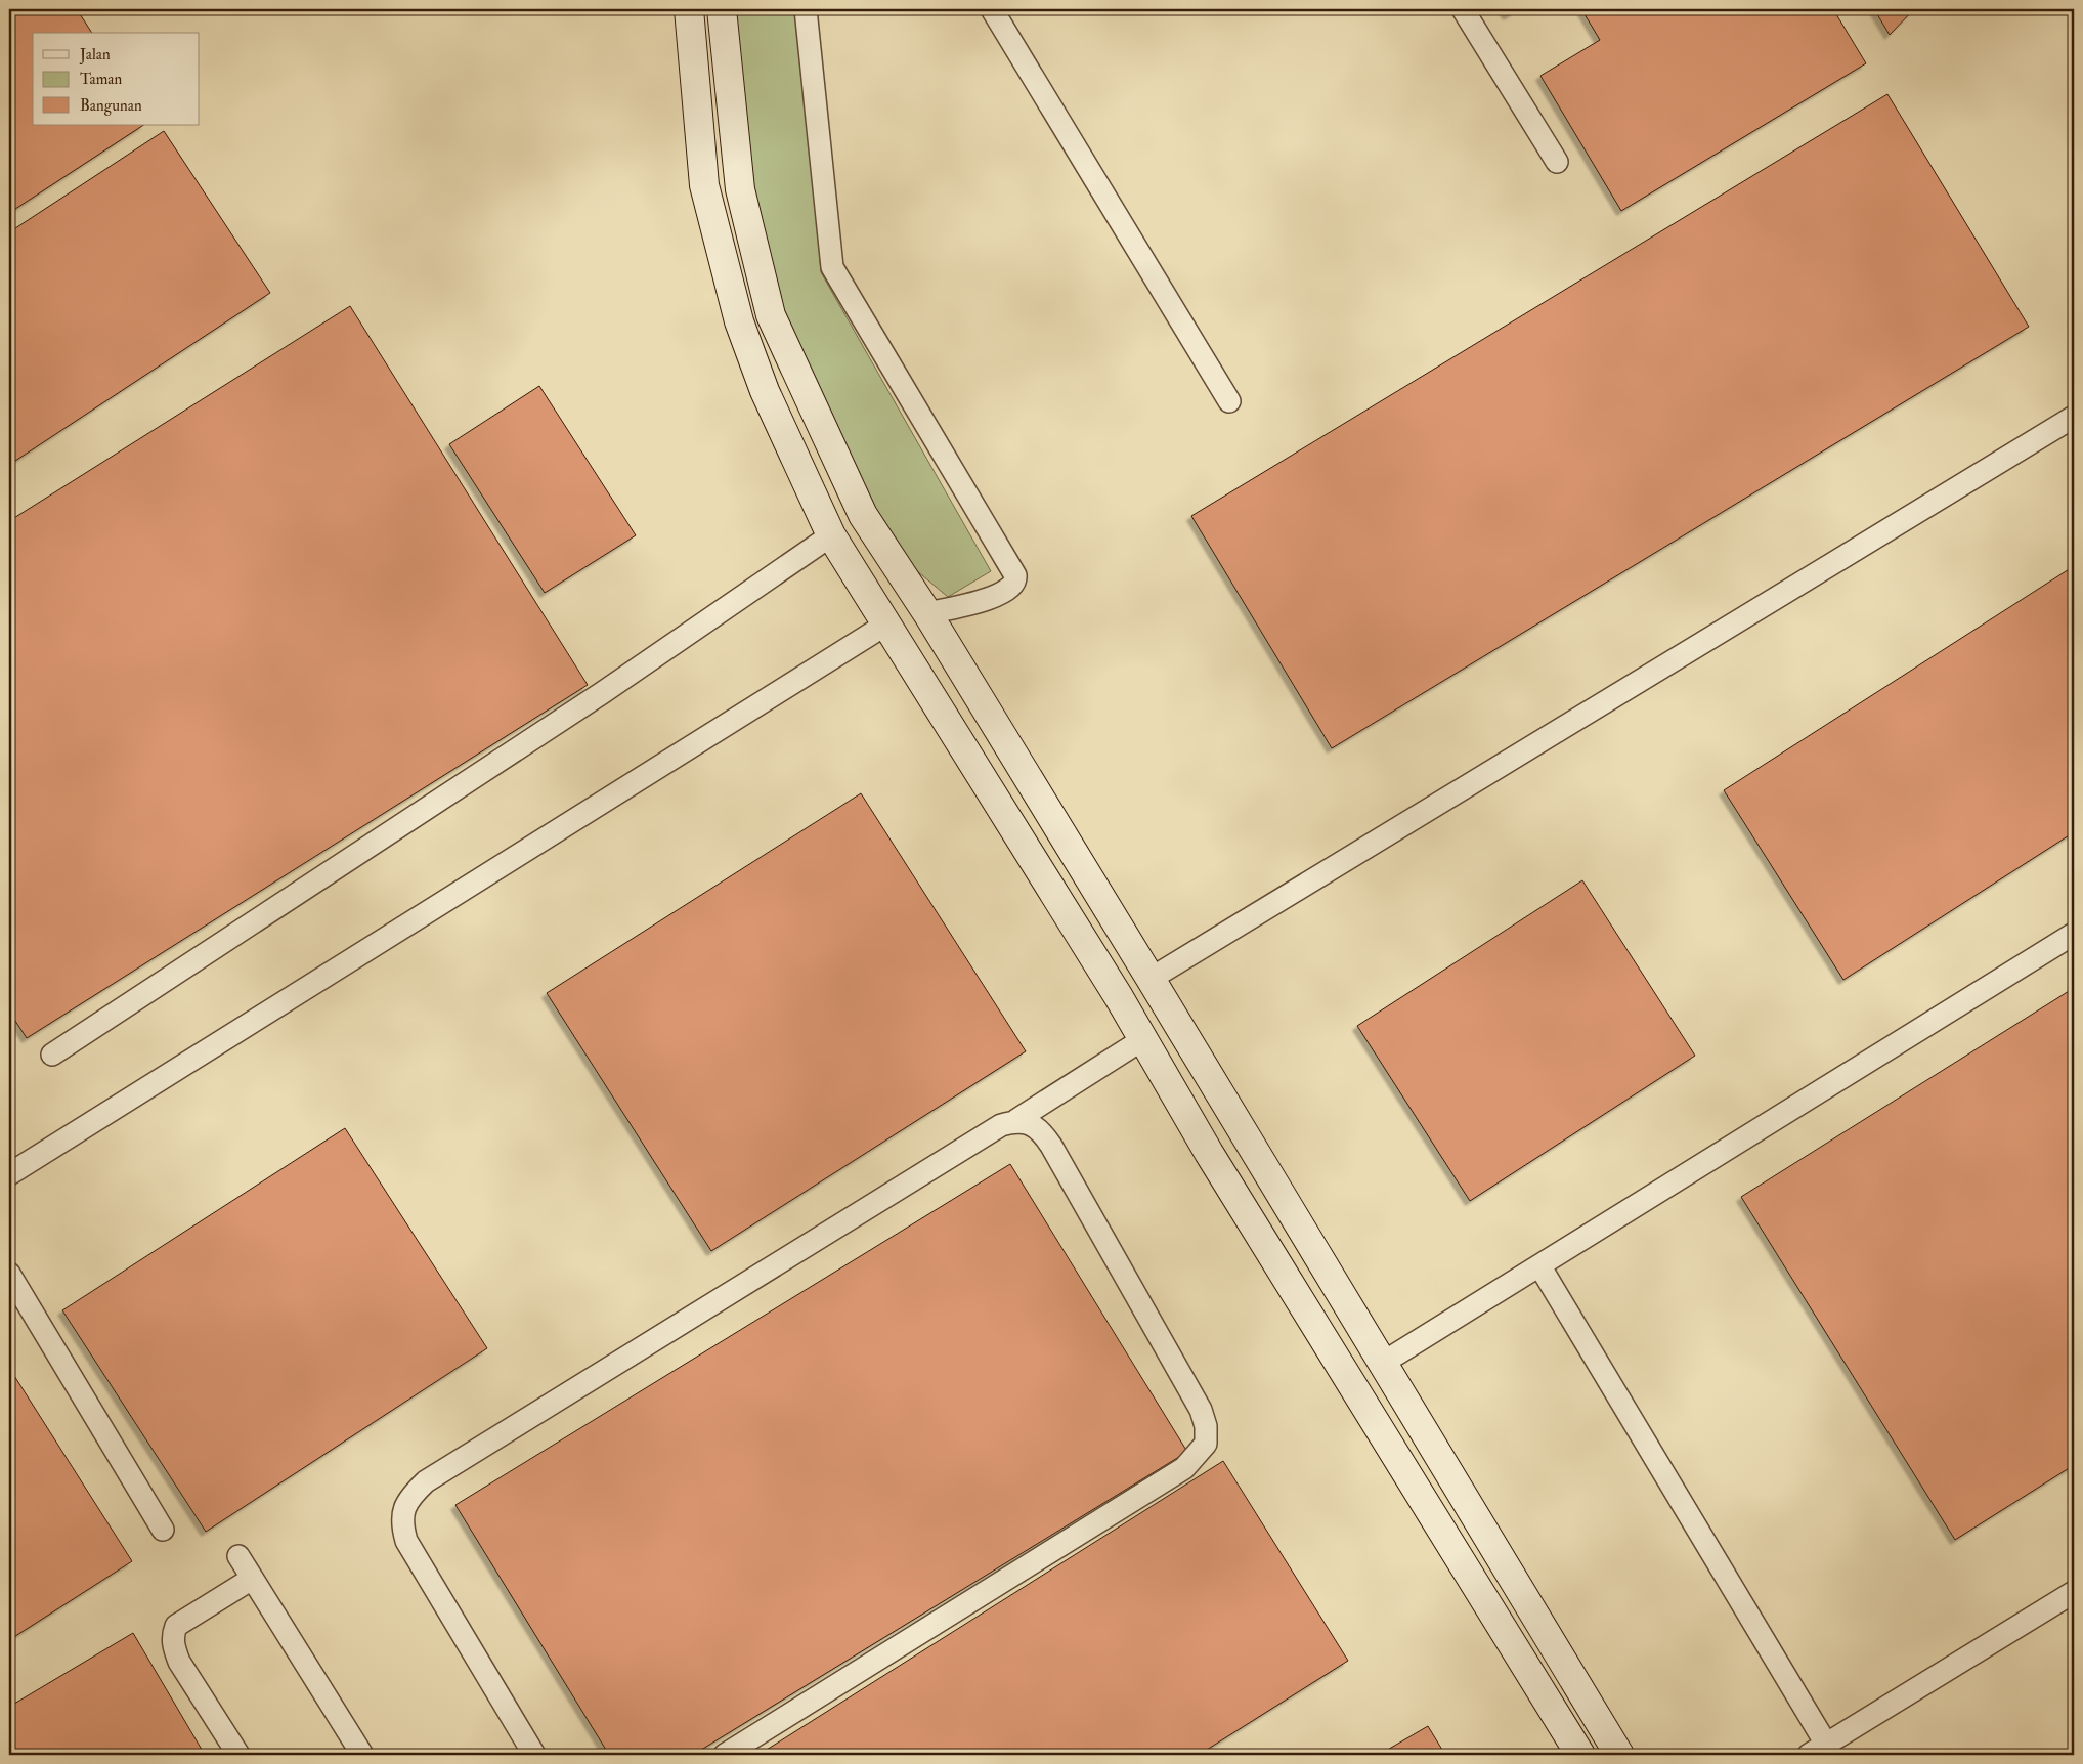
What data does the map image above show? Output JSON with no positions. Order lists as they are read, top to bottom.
{
  "legend": ["Jalan", "Taman", "Bangunan"]
}
